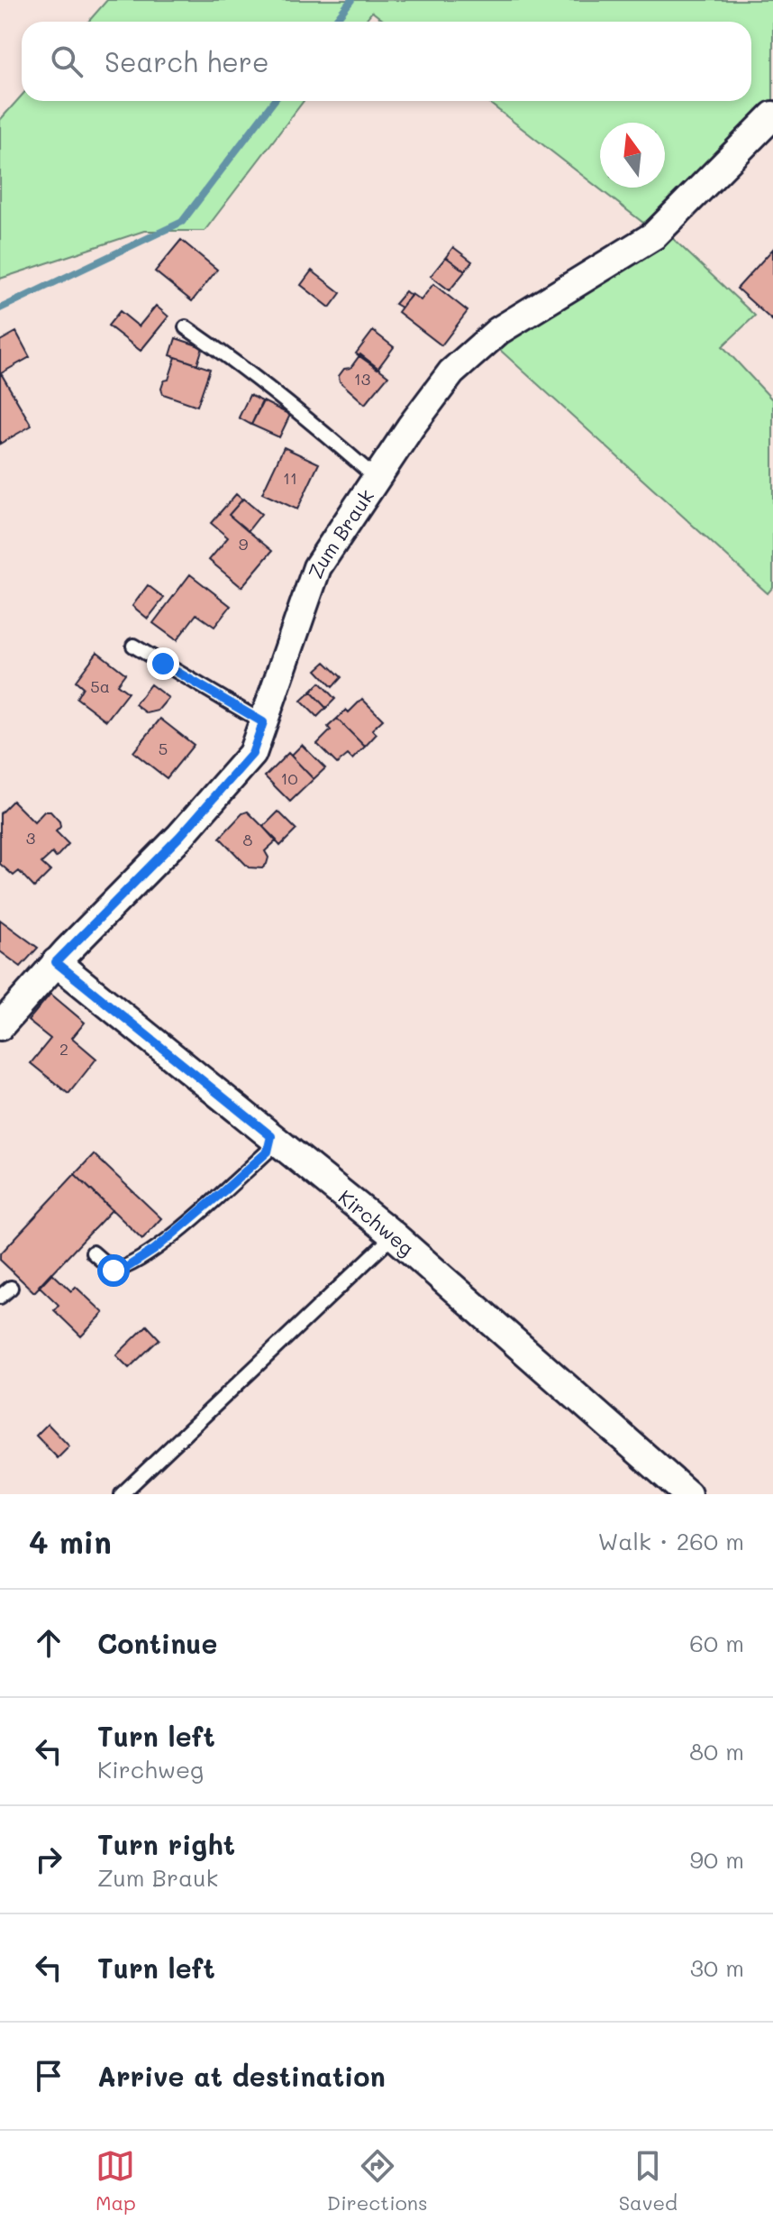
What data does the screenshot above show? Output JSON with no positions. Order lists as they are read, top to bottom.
{
  "streets": {
    "street": ["Zum Brauk", "Kirchweg"]
  },
  "crossings": [
    ["Zum Brauk", "Kirchweg"]
  ],
  "house_numbers": [
    "13",
    "11",
    "9",
    "5a",
    "5",
    "10",
    "3",
    "8",
    "2"
  ],
  "north": "top",
  "page": {
    "search": "Search here",
    "heading": ["4 min", "Walk · 260 m"],
    "list": [
      ["Continue", "60 m"],
      ["Turn left", "Kirchweg", "80 m"],
      ["Turn right", "Zum Brauk", "90 m"],
      ["Turn left", "30 m"],
      "Arrive at destination"
    ],
    "nav": ["Map", "Directions", "Saved"]
  }
}
